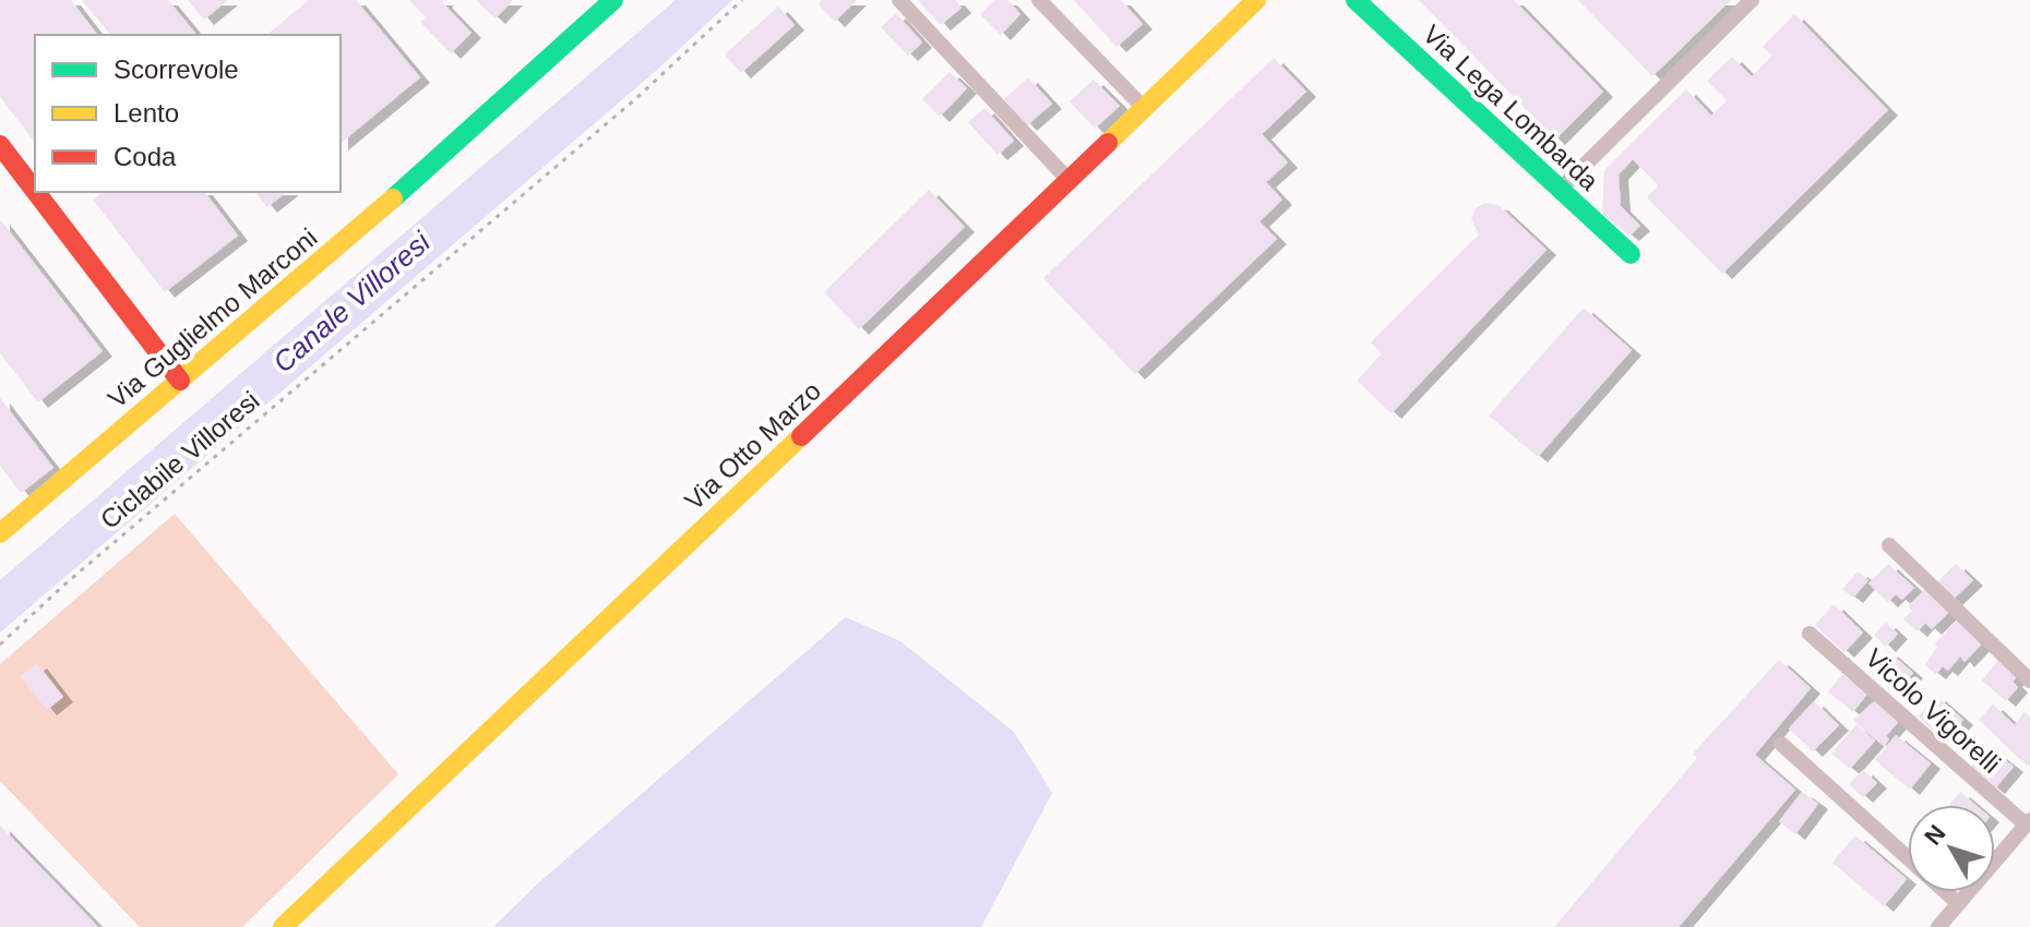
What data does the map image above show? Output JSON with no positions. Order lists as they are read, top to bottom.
{
  "streets": {
    "street": [
      "Via Lega Lombarda",
      "Via Guglielmo Marconi",
      "Via Otto Marzo",
      "Vicolo Vigorelli"
    ],
    "path": ["Ciclabile Villoresi"]
  },
  "water": ["Canale Villoresi"],
  "legend": ["Scorrevole", "Lento", "Coda"],
  "north": "top left"
}
